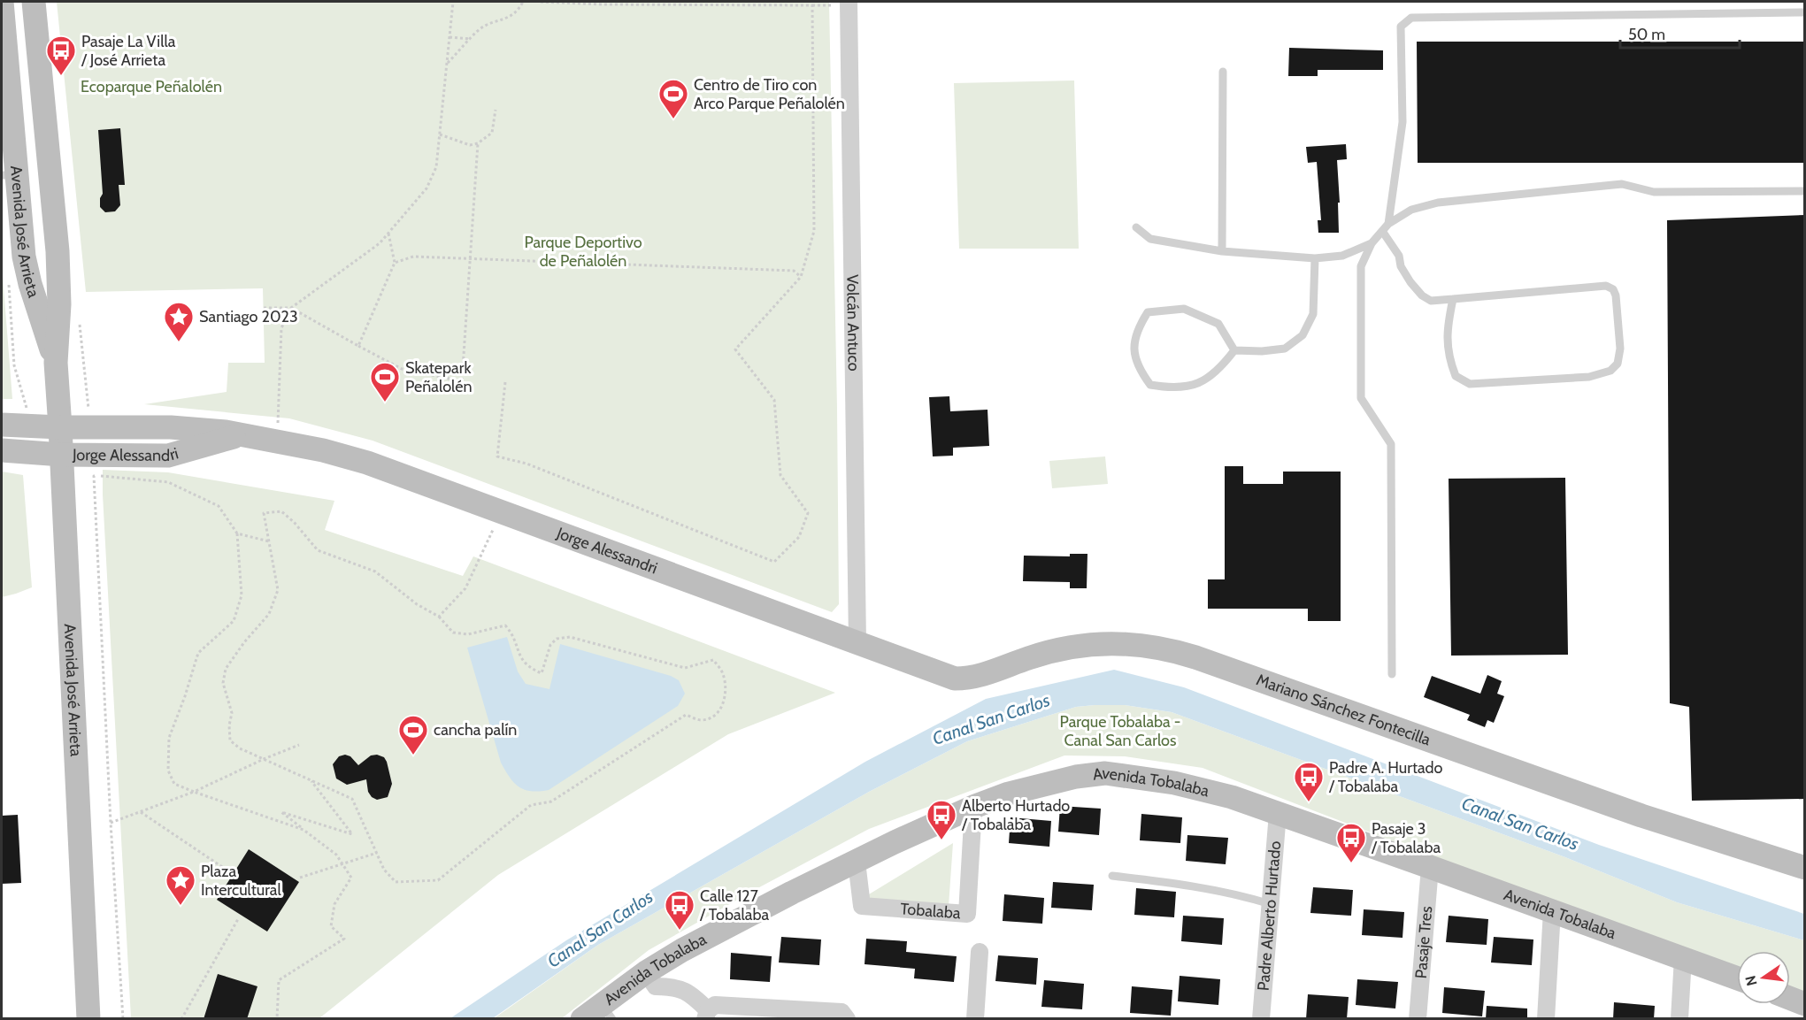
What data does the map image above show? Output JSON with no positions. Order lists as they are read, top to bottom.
{
  "streets": {
    "main road": [
      "Avenida José Arrieta",
      "Jorge Alessandri",
      "Mariano Sánchez Fontecilla",
      "Avenida Tobalaba"
    ],
    "street": [
      "Volcán Antuco",
      "Tobalaba",
      "Padre Alberto Hurtado",
      "Pasaje Tres"
    ]
  },
  "crossings": [
    ["Avenida José Arrieta", "Jorge Alessandri"],
    ["Volcán Antuco", "Jorge Alessandri"],
    ["Jorge Alessandri", "Mariano Sánchez Fontecilla"],
    ["Avenida Tobalaba", "Tobalaba"],
    ["Avenida Tobalaba", "Padre Alberto Hurtado"],
    ["Avenida Tobalaba", "Pasaje Tres"]
  ],
  "water": ["Canal San Carlos"],
  "parks": ["Ecoparque Peñalolén", "Parque Deportivo de Peñalolén", "Parque Tobalaba - Canal San Carlos"],
  "places": {
    "bus stop": [
      "Pasaje La Villa / José Arrieta",
      "Padre A. Hurtado / Tobalaba",
      "Alberto Hurtado / Tobalaba",
      "Pasaje 3 / Tobalaba",
      "Calle 127 / Tobalaba"
    ],
    "sports": ["Centro de Tiro con Arco Parque Peñalolén", "Skatepark Peñalolén", "cancha palín"],
    "place": ["Santiago 2023", "Plaza Intercultural"]
  },
  "scale_bar": "50 m",
  "north": "left"
}
